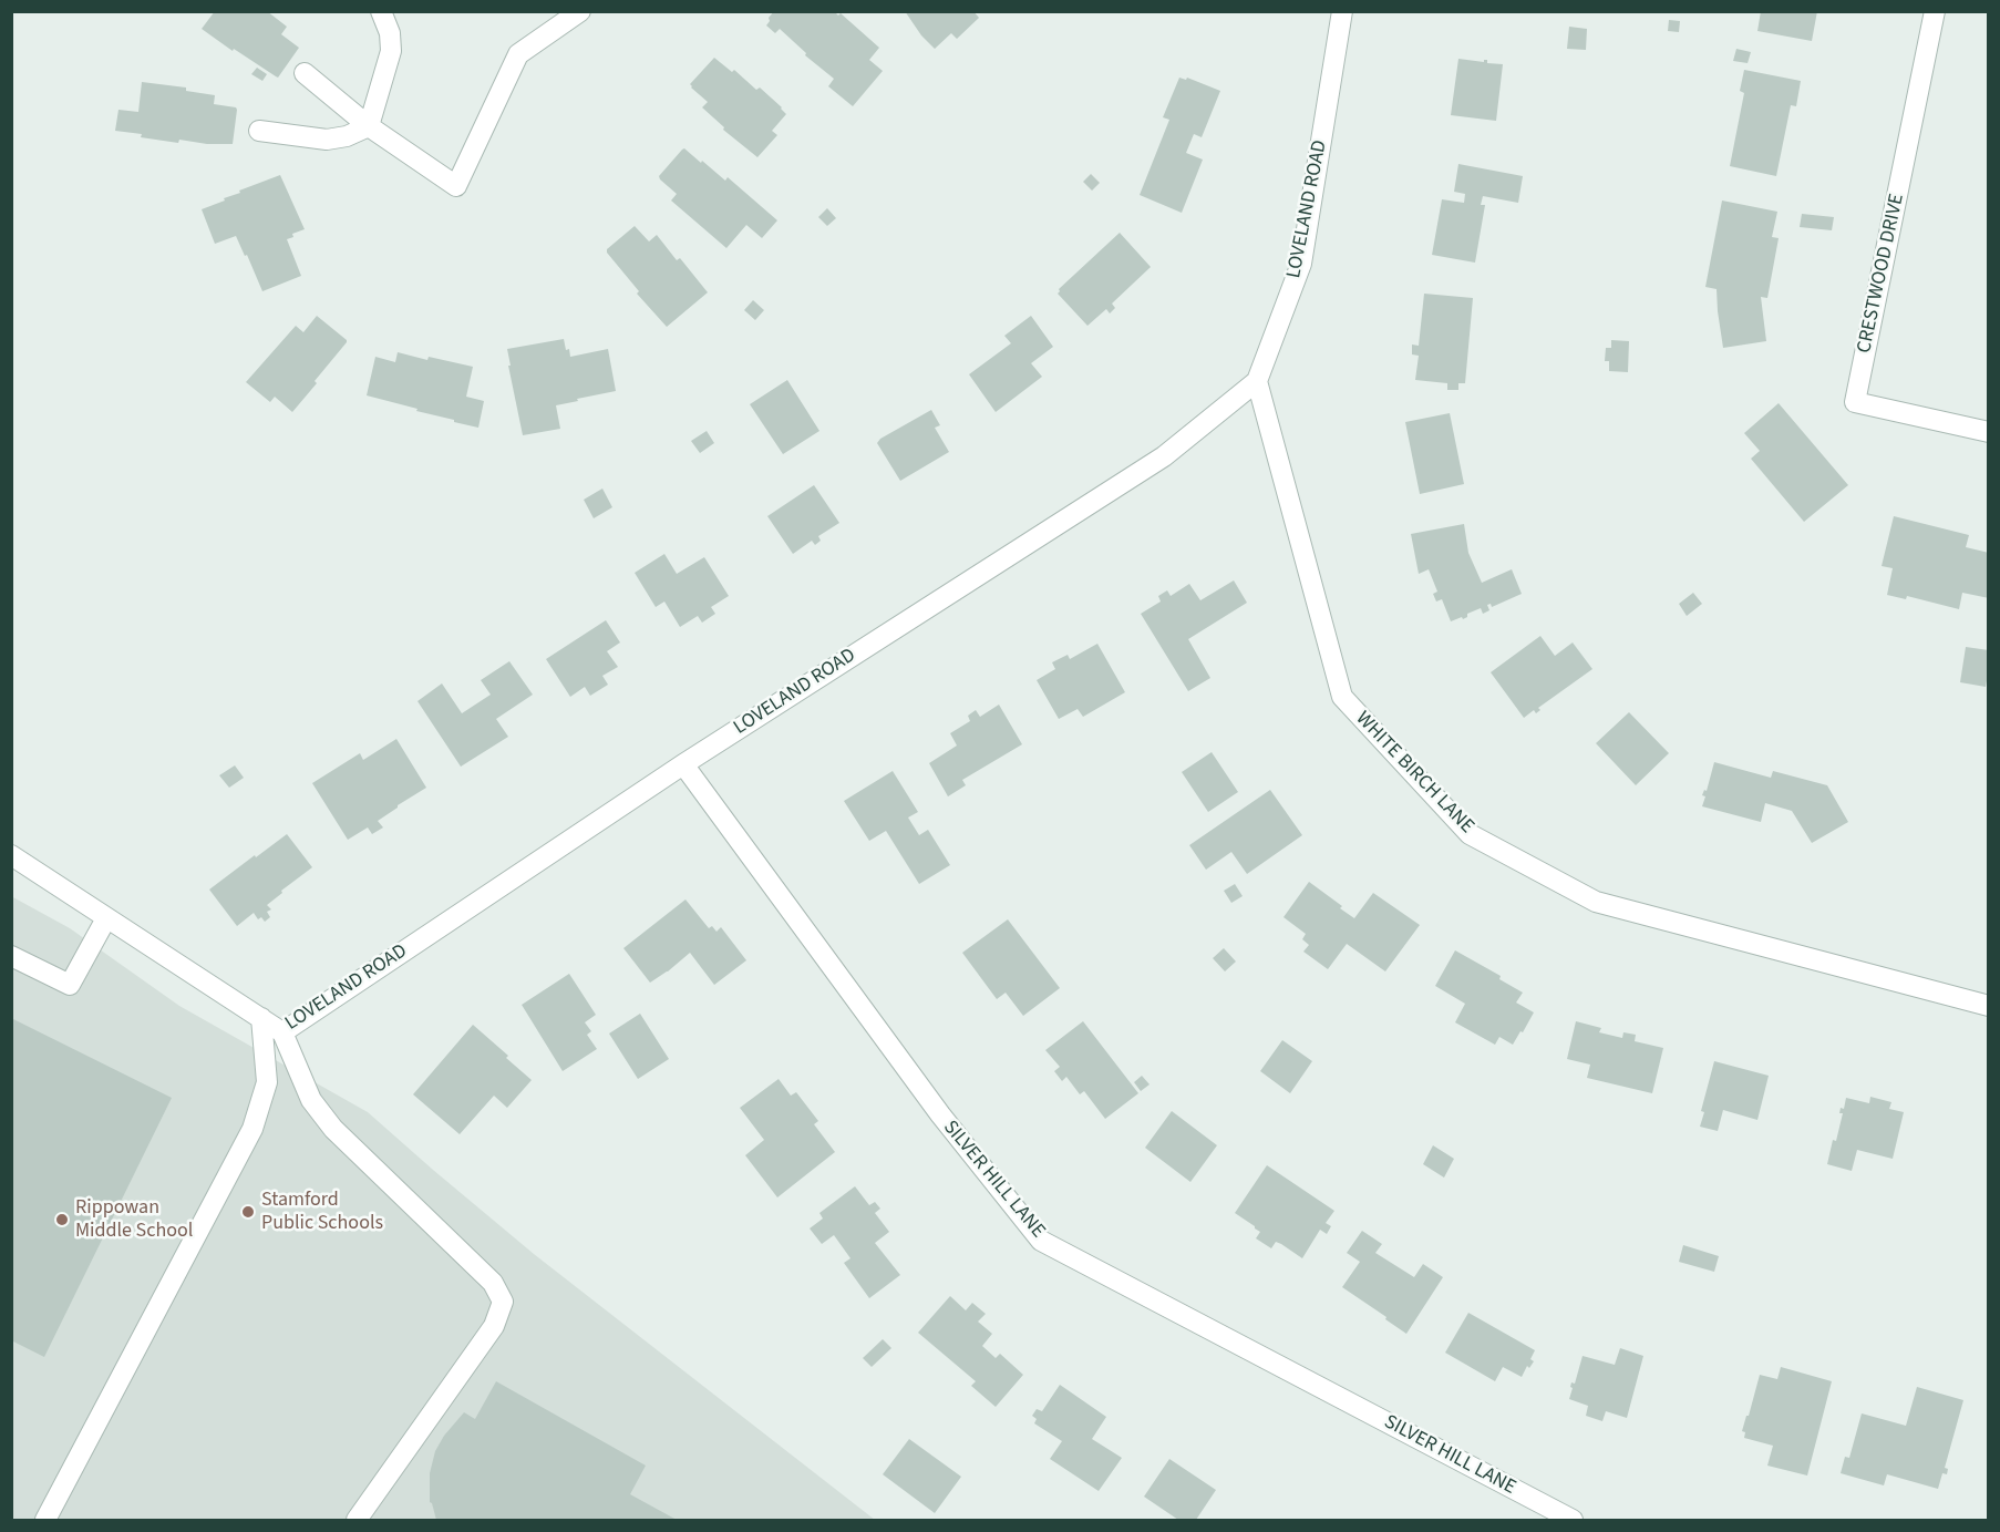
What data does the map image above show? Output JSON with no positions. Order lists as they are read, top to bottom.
{
  "streets": {
    "street": [
      "LOVELAND ROAD",
      "CRESTWOOD DRIVE",
      "WHITE BIRCH LANE",
      "SILVER HILL LANE"
    ]
  },
  "crossings": [
    ["LOVELAND ROAD", "WHITE BIRCH LANE"],
    ["LOVELAND ROAD", "SILVER HILL LANE"]
  ],
  "places": ["Stamford Public Schools", "Rippowan Middle School"]
}
